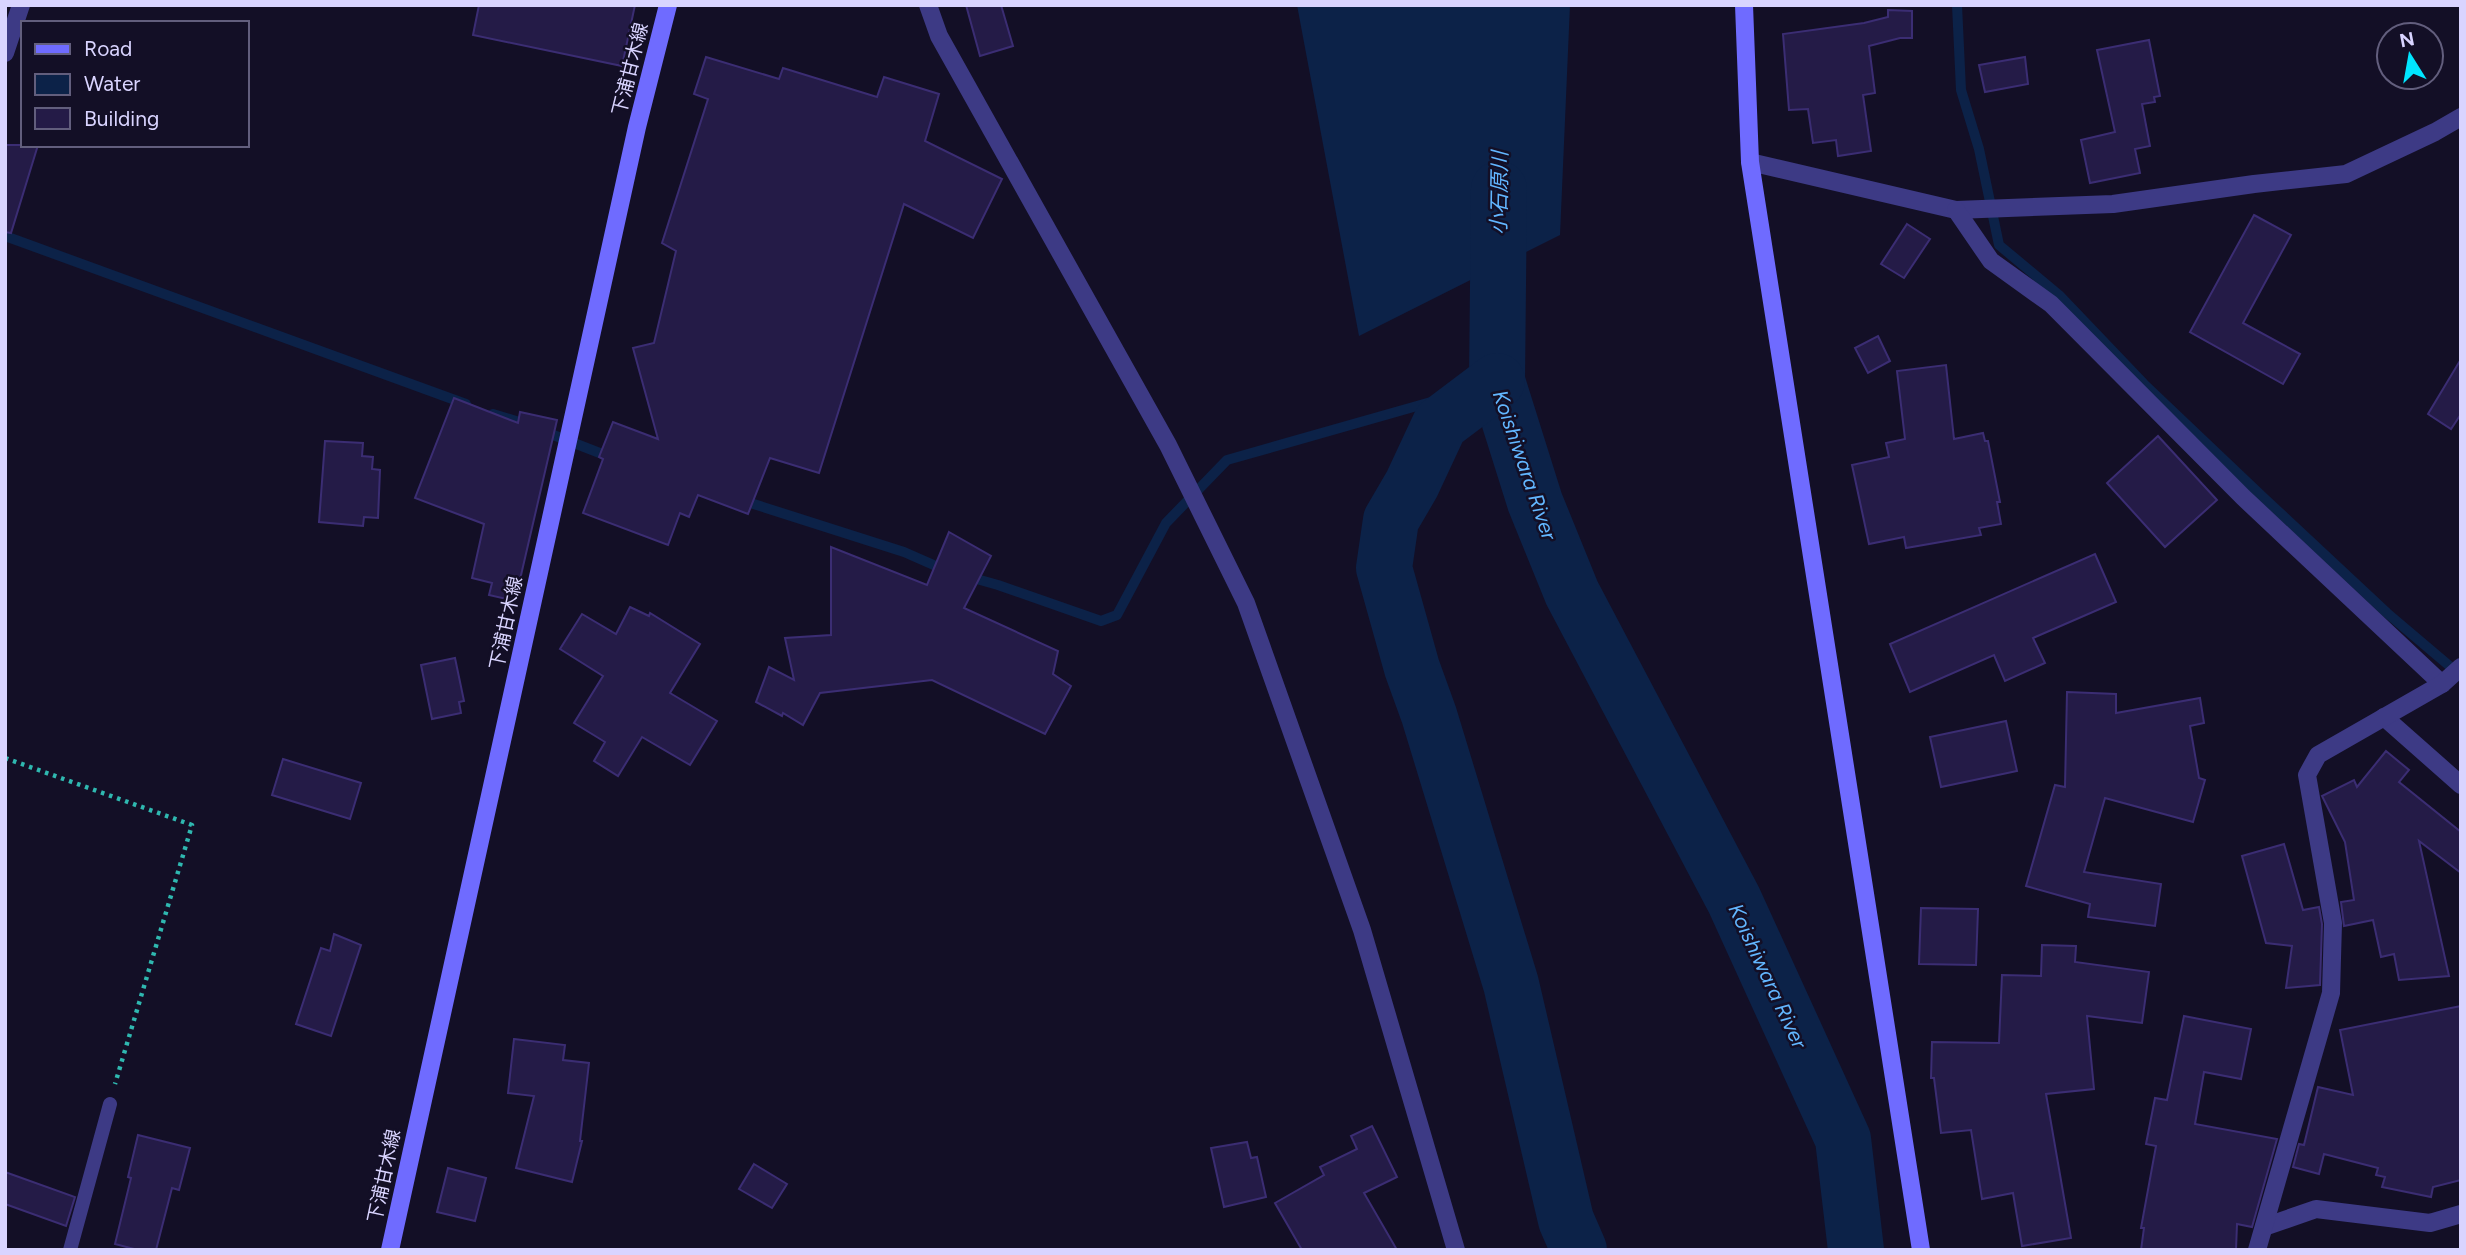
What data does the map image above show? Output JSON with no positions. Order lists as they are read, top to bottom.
{
  "streets": {
    "main road": ["下浦甘木線"]
  },
  "water": ["小石原川", "Koishiwara River"],
  "legend": ["Road", "Water", "Building"],
  "north": "top"
}
